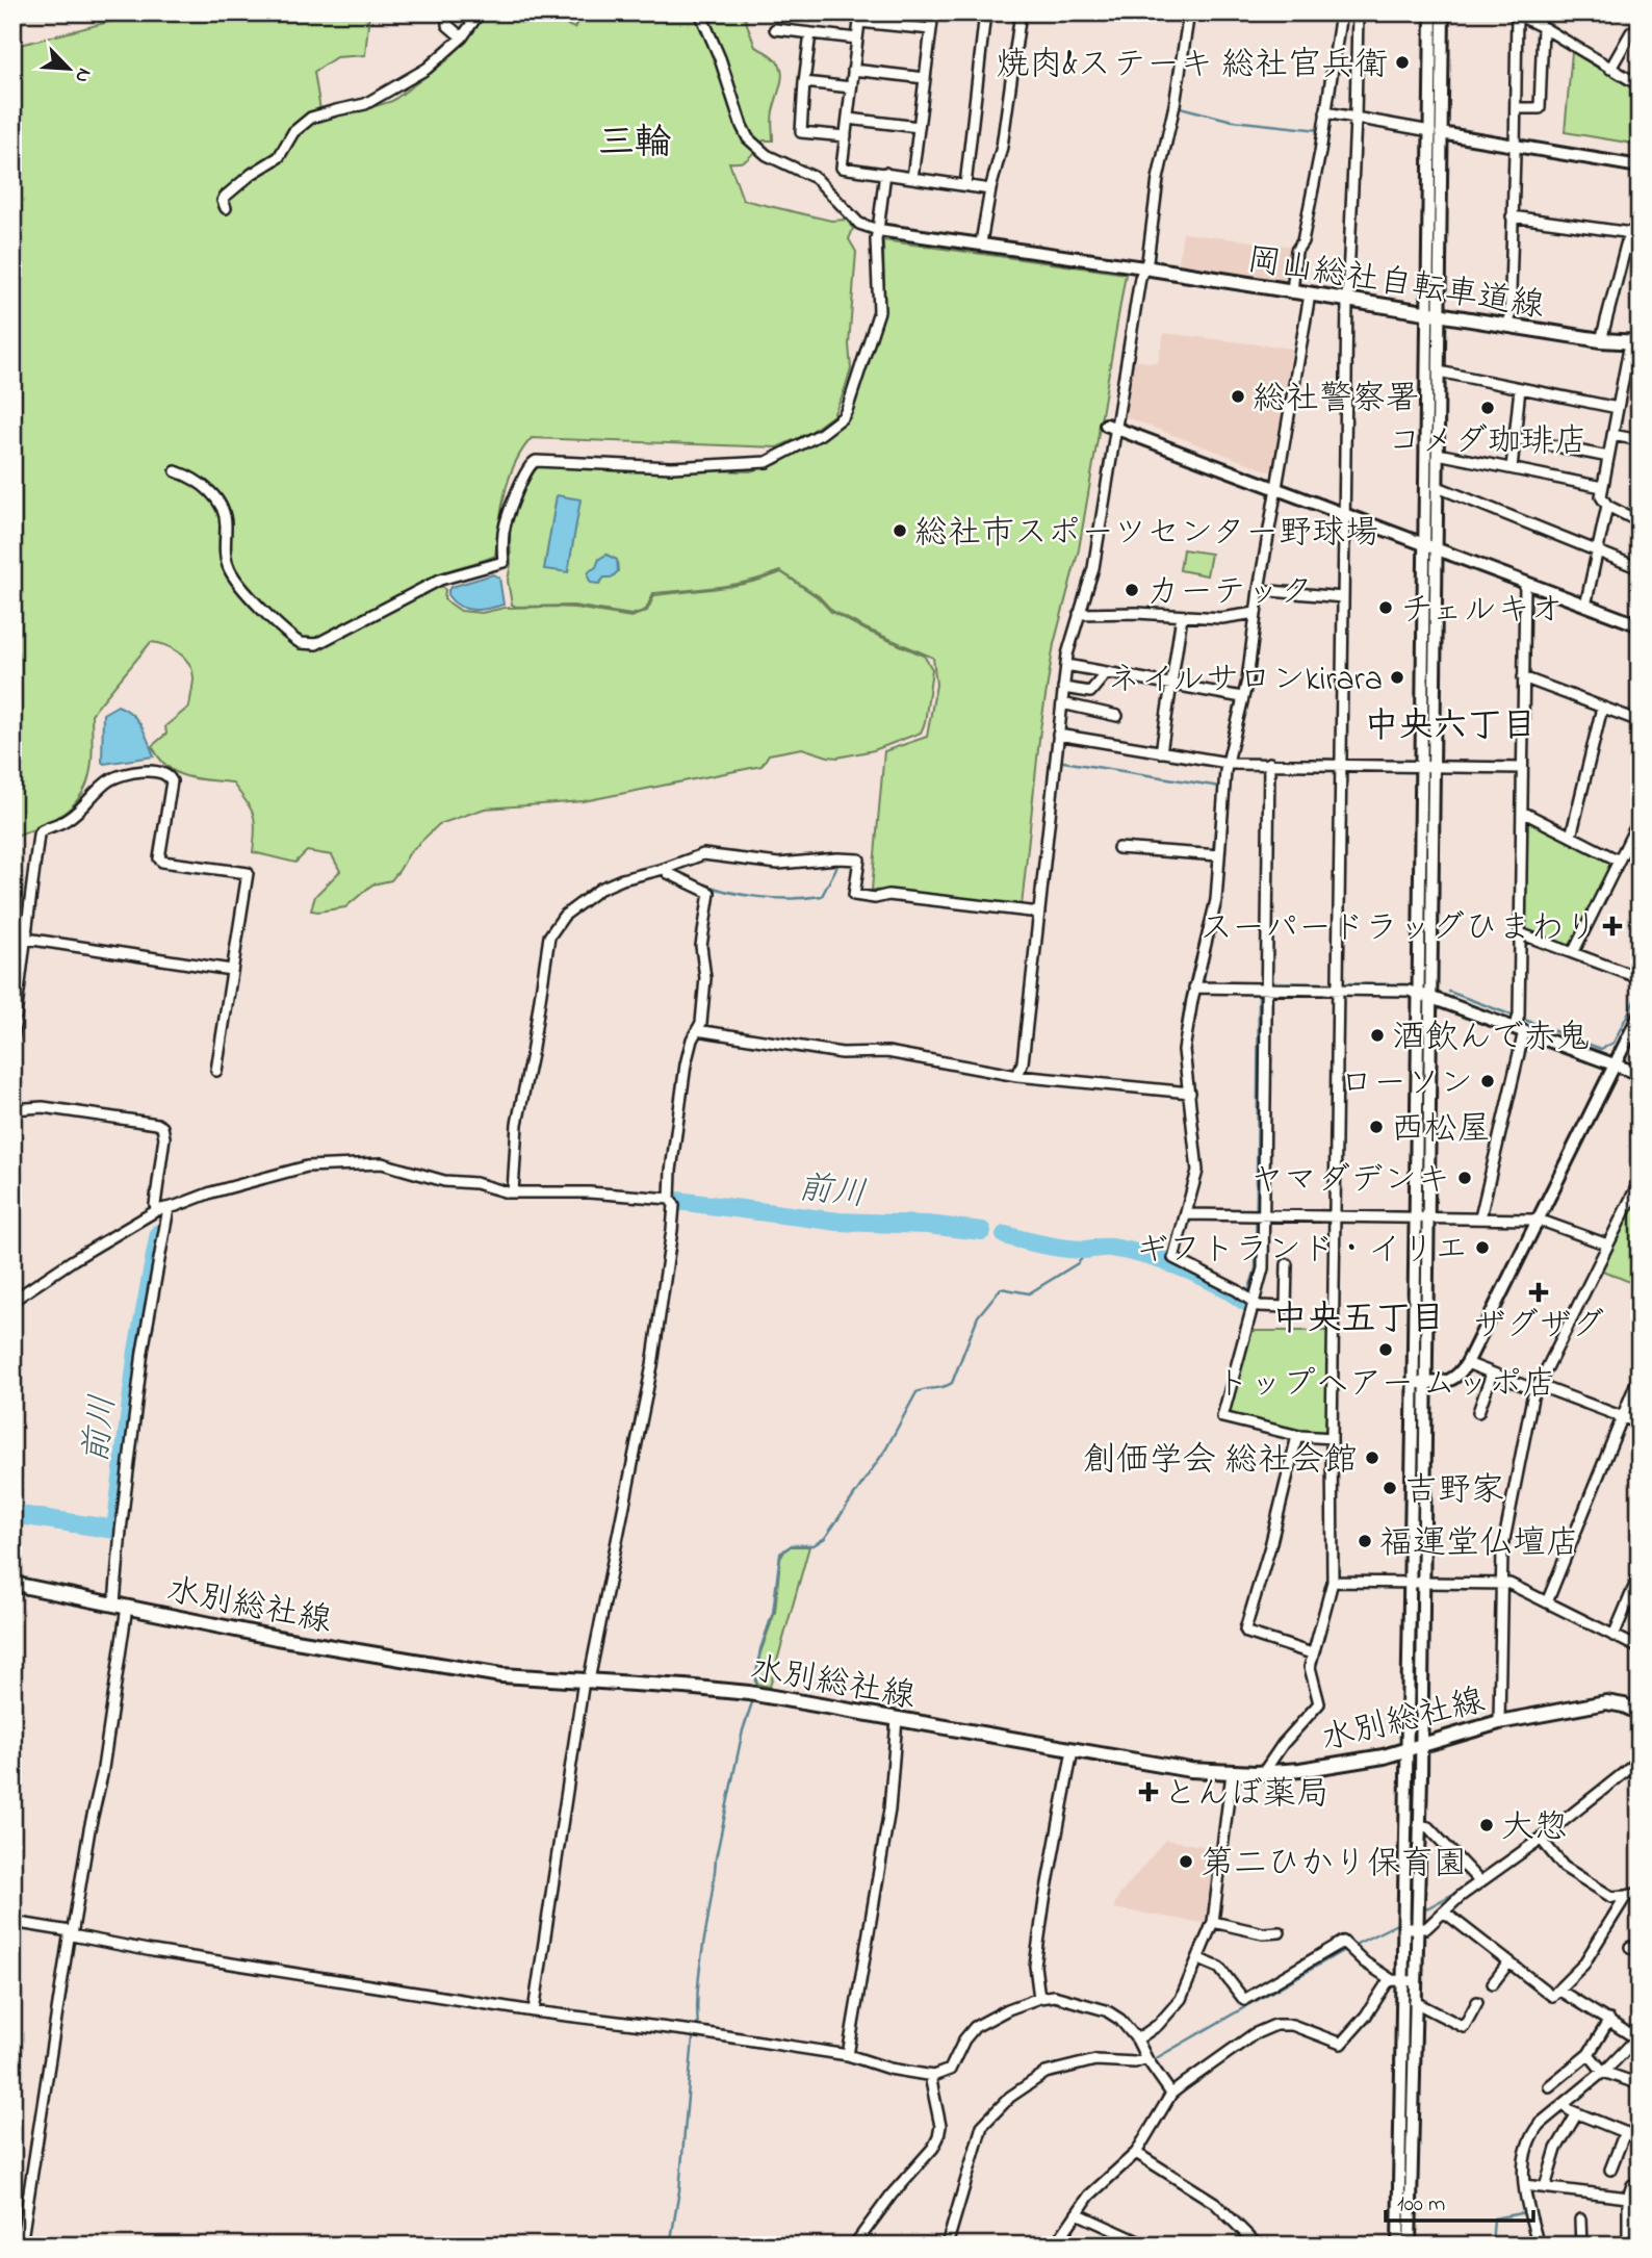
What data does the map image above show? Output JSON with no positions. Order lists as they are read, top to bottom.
{
  "streets": {
    "main road": ["岡山総社自転車道線", "水別総社線"]
  },
  "districts": ["三輪", "中央六丁目", "中央五丁目"],
  "water": ["前川"],
  "places": {
    "other": [
      "焼肉&ステーキ 総社官兵衛",
      "総社警察署",
      "コメダ珈琲店",
      "総社市スポーツセンター野球場",
      "カーテック",
      "チェルキオ",
      "ネイルサロンkirara",
      "酒飲んで赤鬼",
      "ローソン",
      "西松屋",
      "ヤマダデンキ",
      "ギフトランド・イリエ",
      "トップヘアー ムッポ店",
      "創価学会 総社会館",
      "吉野家",
      "福運堂仏壇店",
      "大惣",
      "第二ひかり保育園"
    ],
    "health": ["スーパードラッグひまわり", "ザグザグ", "とんぼ薬局"]
  },
  "scale_bar": "100 m",
  "north": "bottom right"
}
